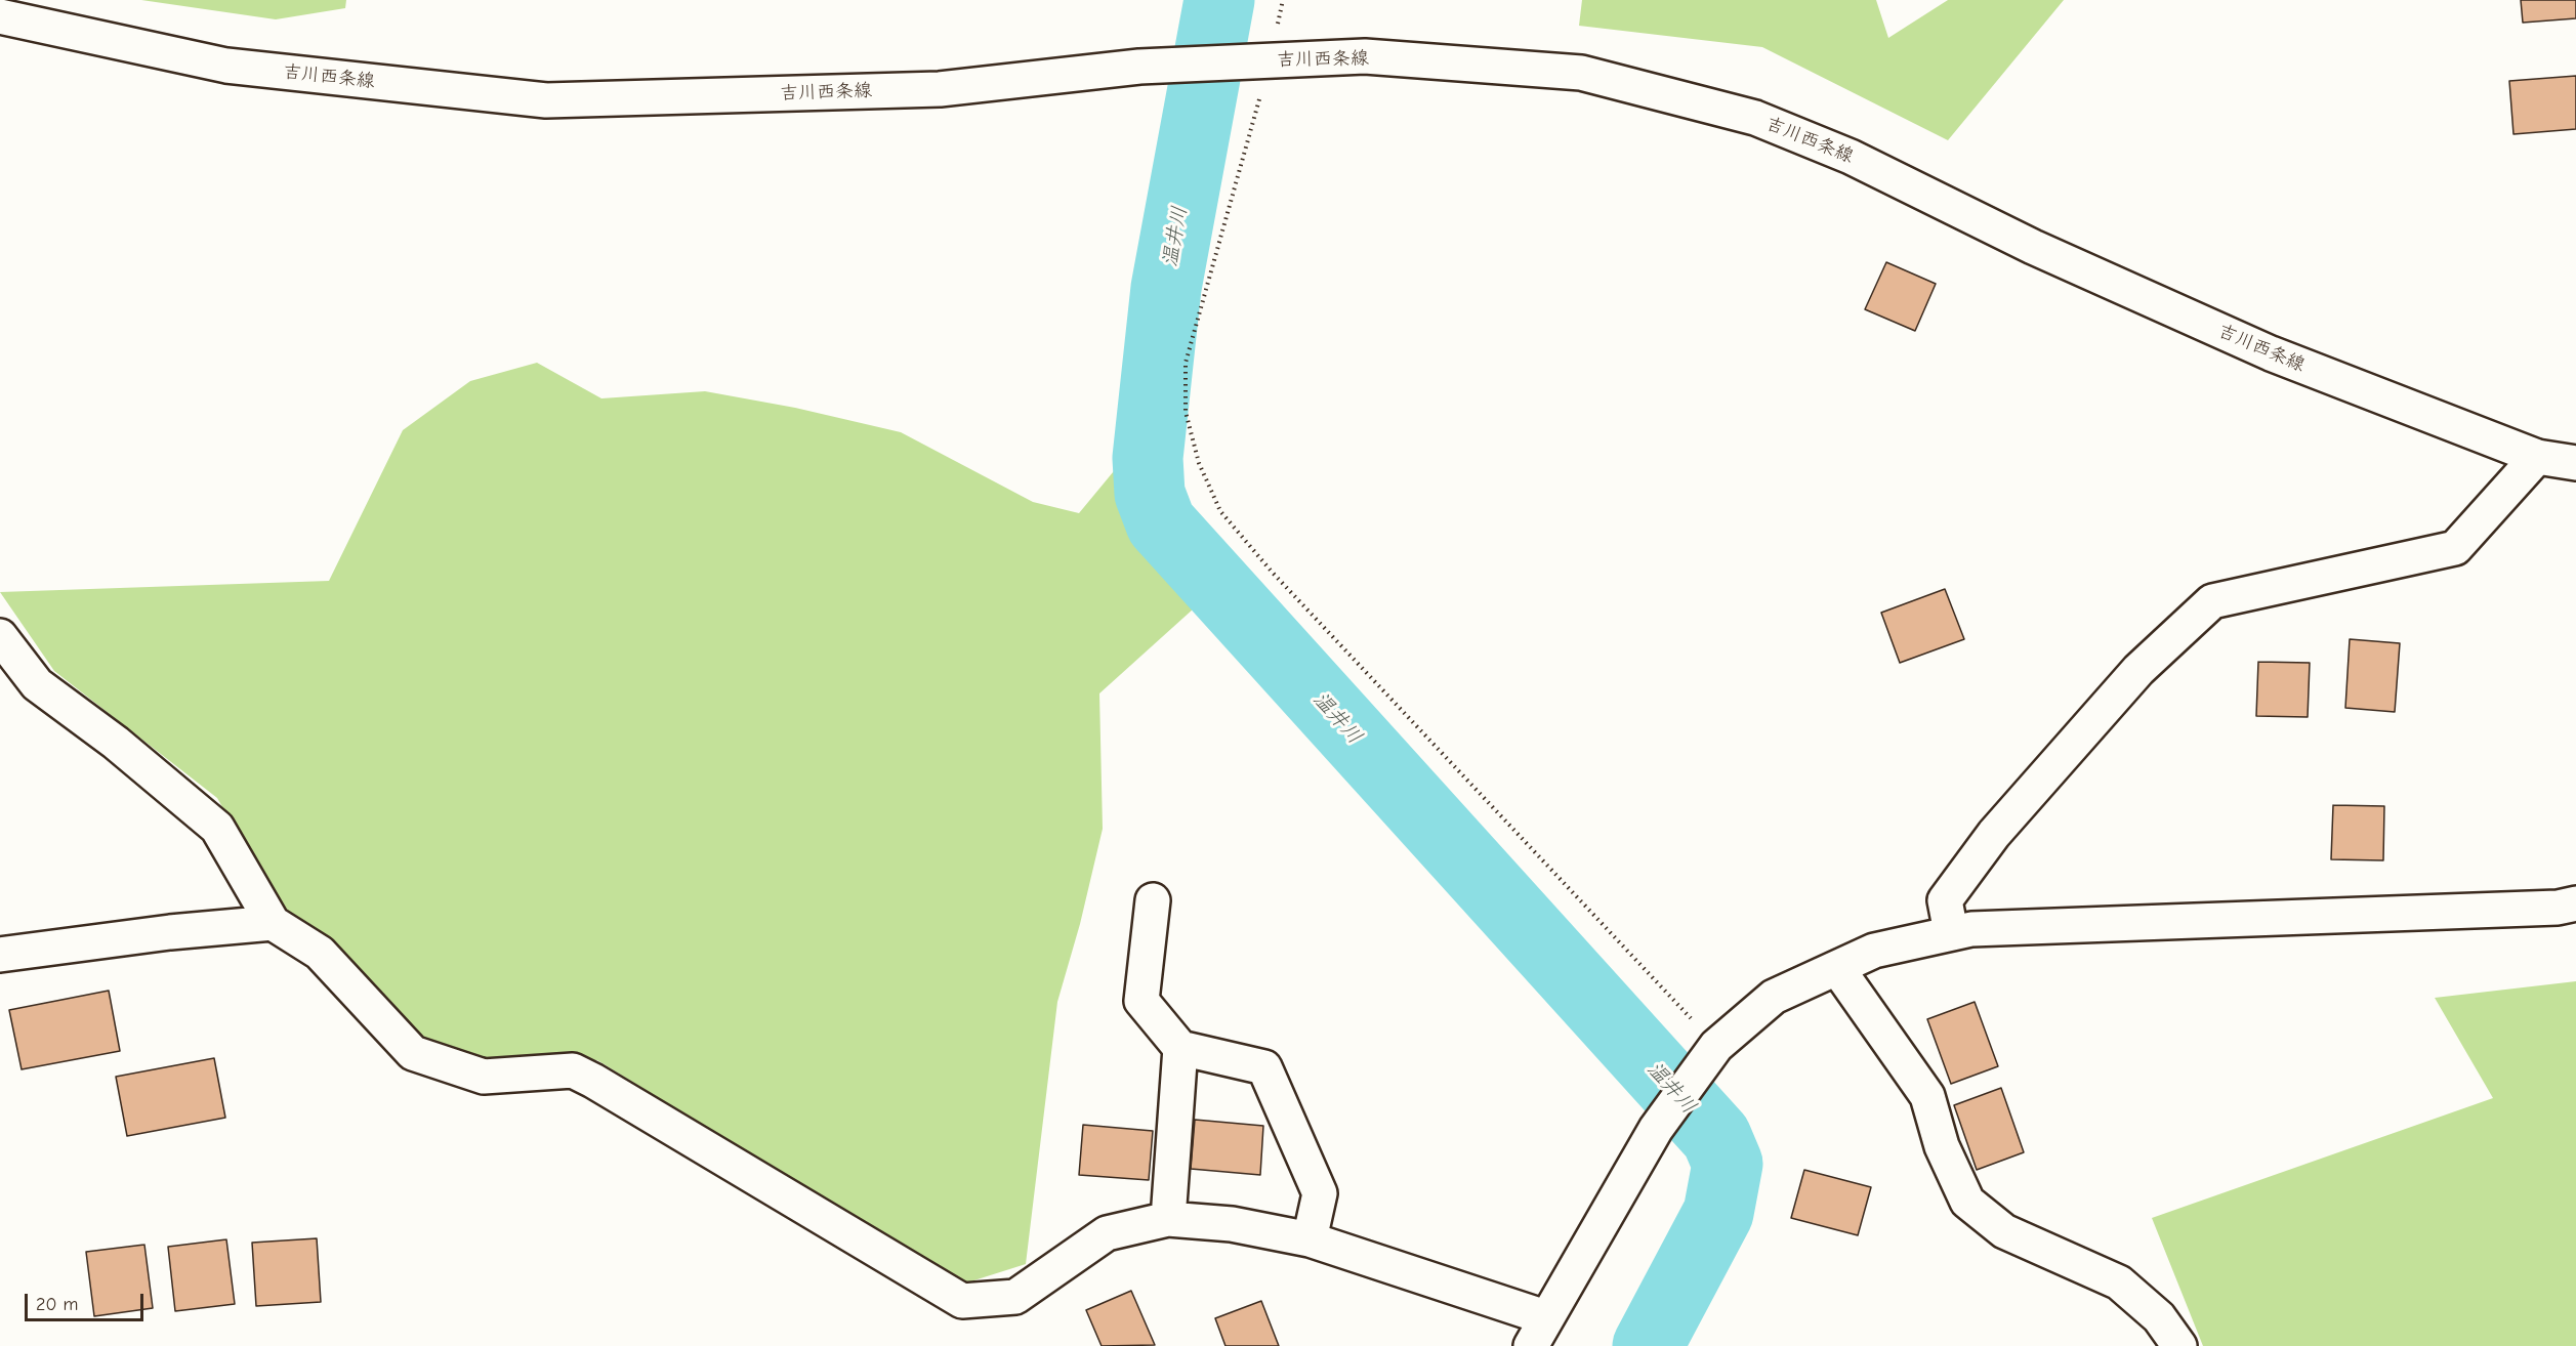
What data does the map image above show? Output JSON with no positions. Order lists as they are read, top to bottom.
{
  "streets": {
    "street": ["吉川西条線"]
  },
  "water": ["温井川"],
  "scale_bar": "20 m"
}
